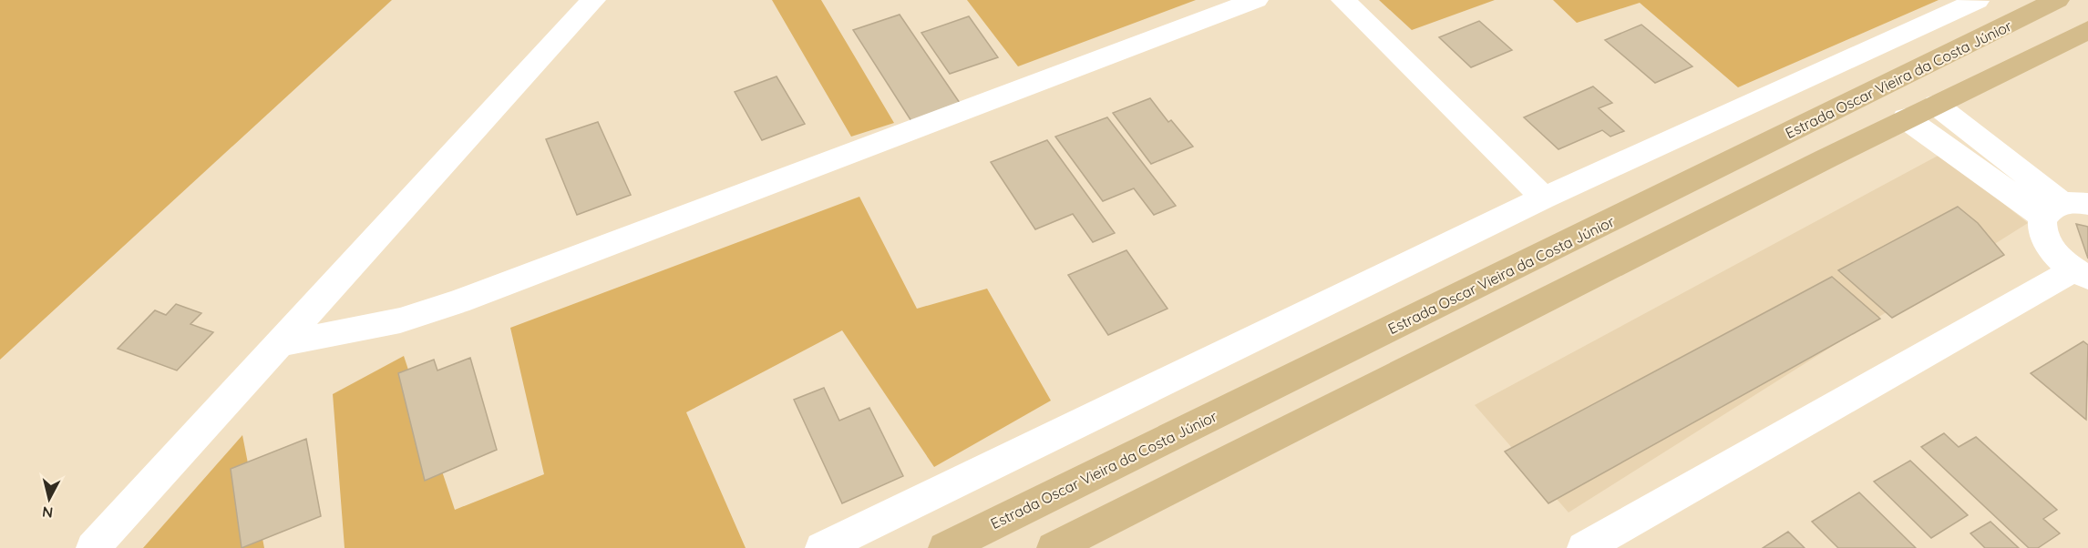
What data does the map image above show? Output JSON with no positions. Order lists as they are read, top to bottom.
{
  "streets": {
    "main road": ["Estrada Oscar Vieira da Costa Júnior"]
  },
  "north": "bottom"
}
